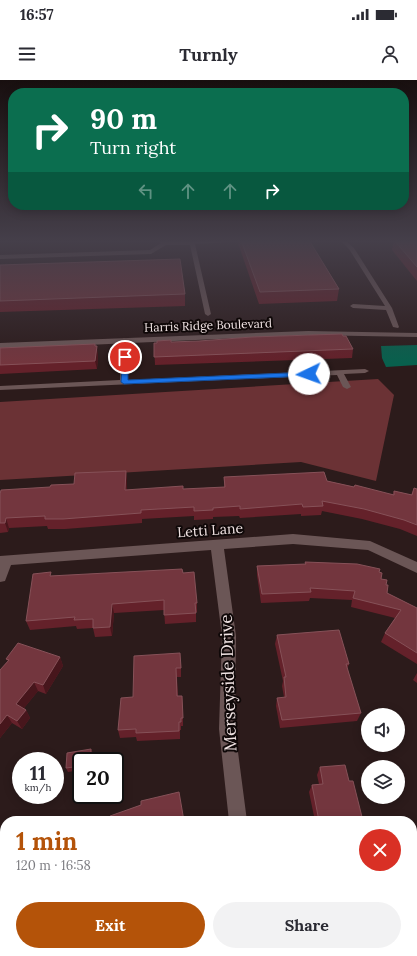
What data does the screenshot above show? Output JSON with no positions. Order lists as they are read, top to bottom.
{
  "streets": {
    "street": ["Harris Ridge Boulevard", "Letti Lane", "Merseyside Drive"]
  },
  "crossings": [
    ["Letti Lane", "Merseyside Drive"]
  ],
  "page": {
    "status": "16:57",
    "header": "Turnly",
    "turn": ["90 m", "Turn right"],
    "speed": "11 km/h",
    "limit": "20",
    "heading": ["1 min", "120 m · 16:58"],
    "buttons": ["Exit", "Share"]
  }
}
